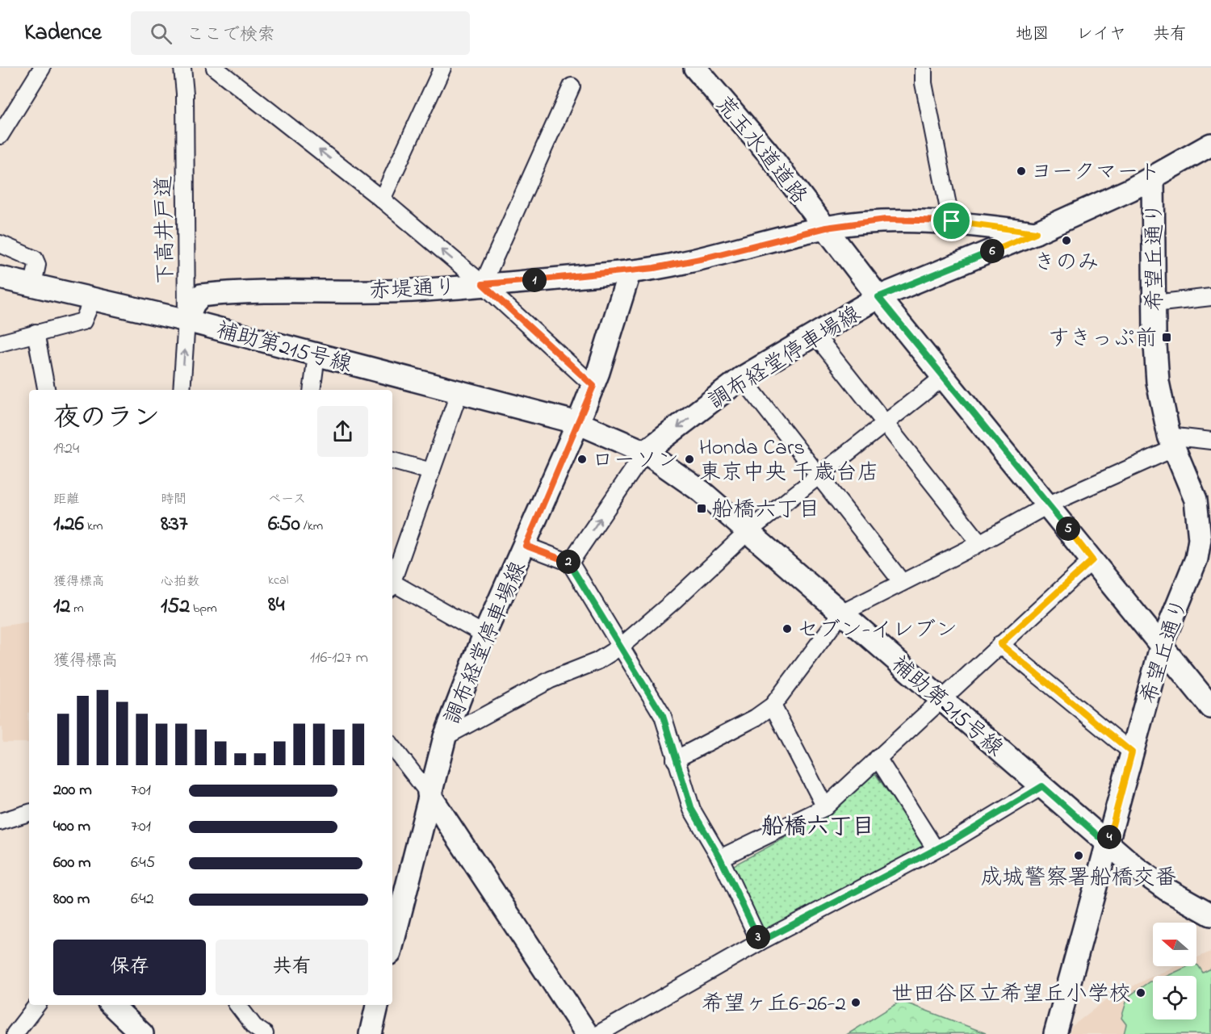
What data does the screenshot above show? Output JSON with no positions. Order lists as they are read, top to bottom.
{
  "streets": {
    "street": [
      "荒玉水道道路",
      "下高井戸道",
      "希望丘通り",
      "赤堤通り",
      "補助第215号線",
      "調布経堂停車場線"
    ]
  },
  "crossings": [
    ["荒玉水道道路", "希望丘通り"],
    ["荒玉水道道路", "赤堤通り"],
    ["荒玉水道道路", "調布経堂停車場線"],
    ["下高井戸道", "赤堤通り"],
    ["下高井戸道", "補助第215号線"],
    ["希望丘通り", "補助第215号線"],
    ["赤堤通り", "補助第215号線"],
    ["赤堤通り", "調布経堂停車場線"],
    ["補助第215号線", "調布経堂停車場線"]
  ],
  "districts": ["船橋六丁目"],
  "places": {
    "other": [
      "ヨークマート",
      "きのみ",
      "ローソン",
      "Honda Cars 東京中央 千歳台店",
      "セブン-イレブン",
      "成城警察署船橋交番",
      "世田谷区立希望丘小学校",
      "希望ヶ丘6-26-2"
    ],
    "transit": ["すきっぷ前", "船橋六丁目"]
  },
  "north": "left",
  "page": {
    "header": "Kadence",
    "search": "ここで検索",
    "nav": ["地図", "レイヤ", "共有"],
    "pins": [
      "6",
      "1",
      "5",
      "2",
      "4",
      "3"
    ],
    "heading": ["夜のラン", "19:24"],
    "stats": [
      ["距離", "1.26 km"],
      ["時間", "8:37"],
      ["ペース", "6:50 /km"],
      ["獲得標高", "12 m"],
      ["心拍数", "152 bpm"],
      ["kcal", "84"]
    ],
    "chart": ["獲得標高", "116–127 m"],
    "list": [
      {
        "name": "200 m",
        "note": "7:01"
      },
      {
        "name": "400 m",
        "note": "7:01"
      },
      {
        "name": "600 m",
        "note": "6:45"
      },
      {
        "name": "800 m",
        "note": "6:42"
      }
    ],
    "buttons": ["保存", "共有"]
  }
}
